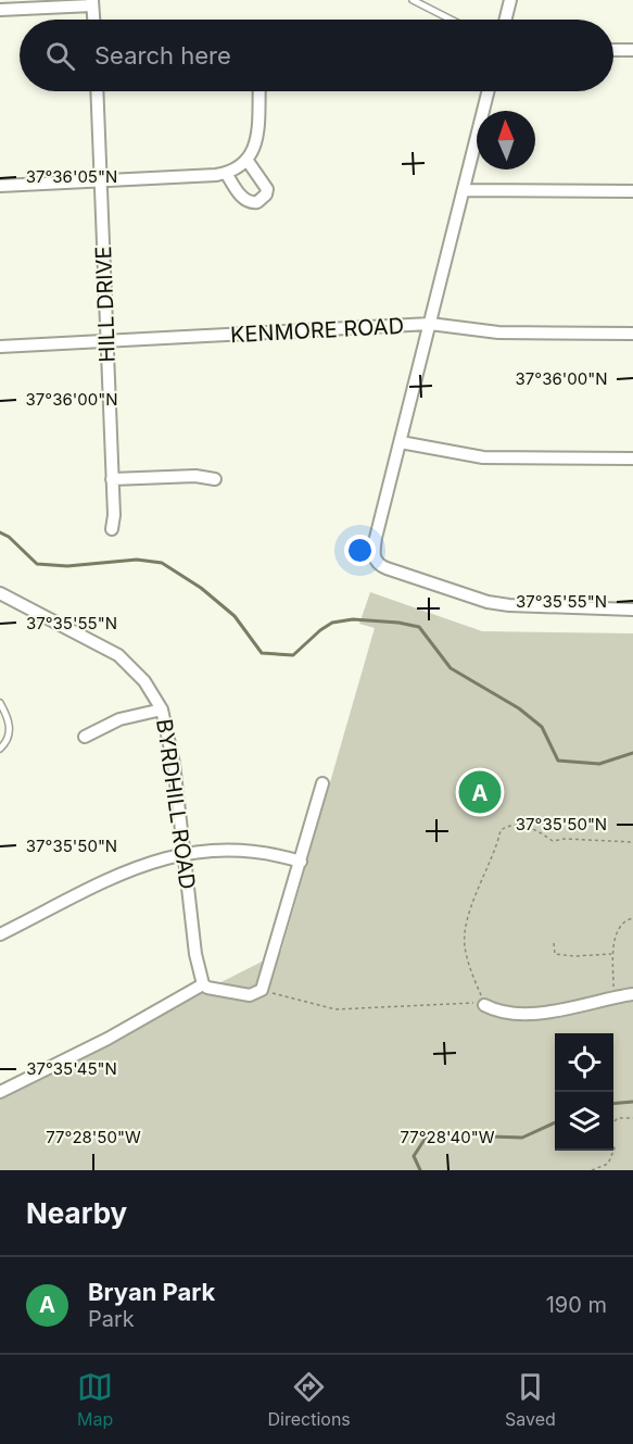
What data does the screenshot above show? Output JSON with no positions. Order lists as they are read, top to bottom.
{
  "streets": {
    "street": ["HILL DRIVE", "KENMORE ROAD", "BYRDHILL ROAD"]
  },
  "crossings": [
    ["HILL DRIVE", "KENMORE ROAD"]
  ],
  "north": "top",
  "page": {
    "search": "Search here",
    "pins": "A",
    "heading": "Nearby",
    "list": [
      {
        "mark": "A",
        "name": "Bryan Park",
        "note": "Park",
        "value": "190 m"
      }
    ],
    "nav": ["Map", "Directions", "Saved"]
  },
  "coordinates": [
    "37°36'05\"N",
    "37°36'00\"N",
    "37°35'55\"N",
    "37°35'50\"N",
    "37°35'45\"N",
    "77°28'50\"W",
    "77°28'40\"W"
  ]
}
